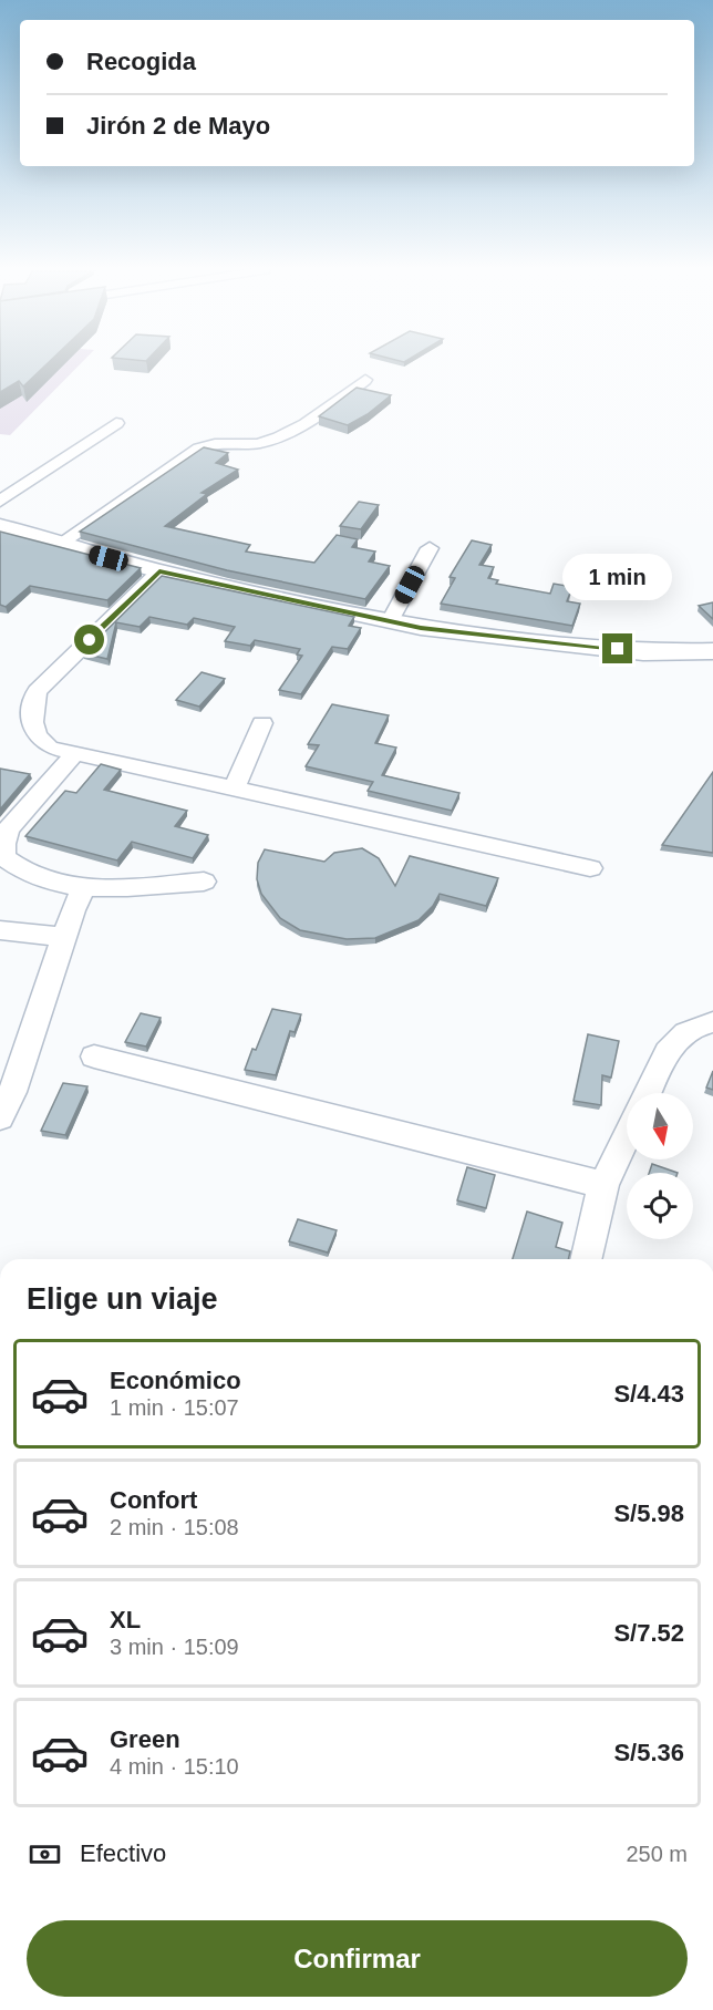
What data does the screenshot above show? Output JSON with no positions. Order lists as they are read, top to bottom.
{
  "north": "bottom",
  "page": {
    "banner": ["Recogida", "Jirón 2 de Mayo"],
    "bubble": "1 min",
    "heading": "Elige un viaje",
    "list": [
      {
        "name": "Económico",
        "note": "1 min · 15:07",
        "value": "S/4.43"
      },
      {
        "name": "Confort",
        "note": "2 min · 15:08",
        "value": "S/5.98"
      },
      {
        "name": "XL",
        "note": "3 min · 15:09",
        "value": "S/7.52"
      },
      {
        "name": "Green",
        "note": "4 min · 15:10",
        "value": "S/5.36"
      }
    ],
    "pay": ["Efectivo", "250 m"],
    "buttons": "Confirmar"
  }
}
